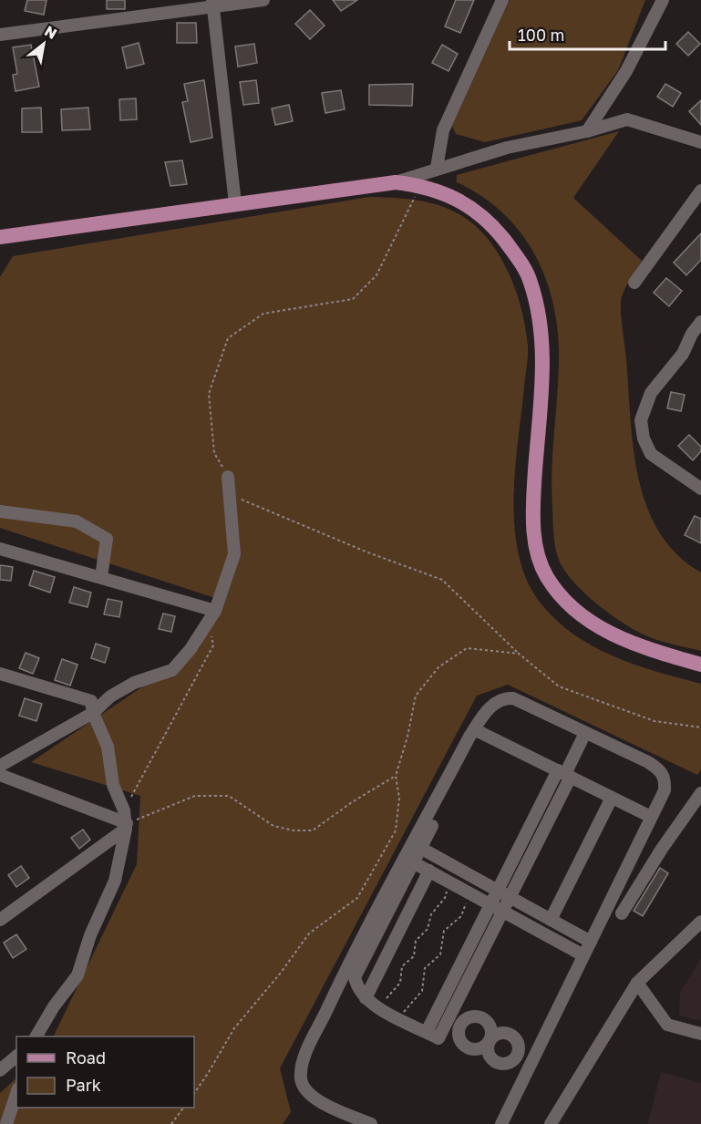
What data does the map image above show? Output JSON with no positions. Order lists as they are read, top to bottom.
{
  "legend": ["Road", "Park"],
  "scale_bar": "100 m",
  "north": "top right"
}
